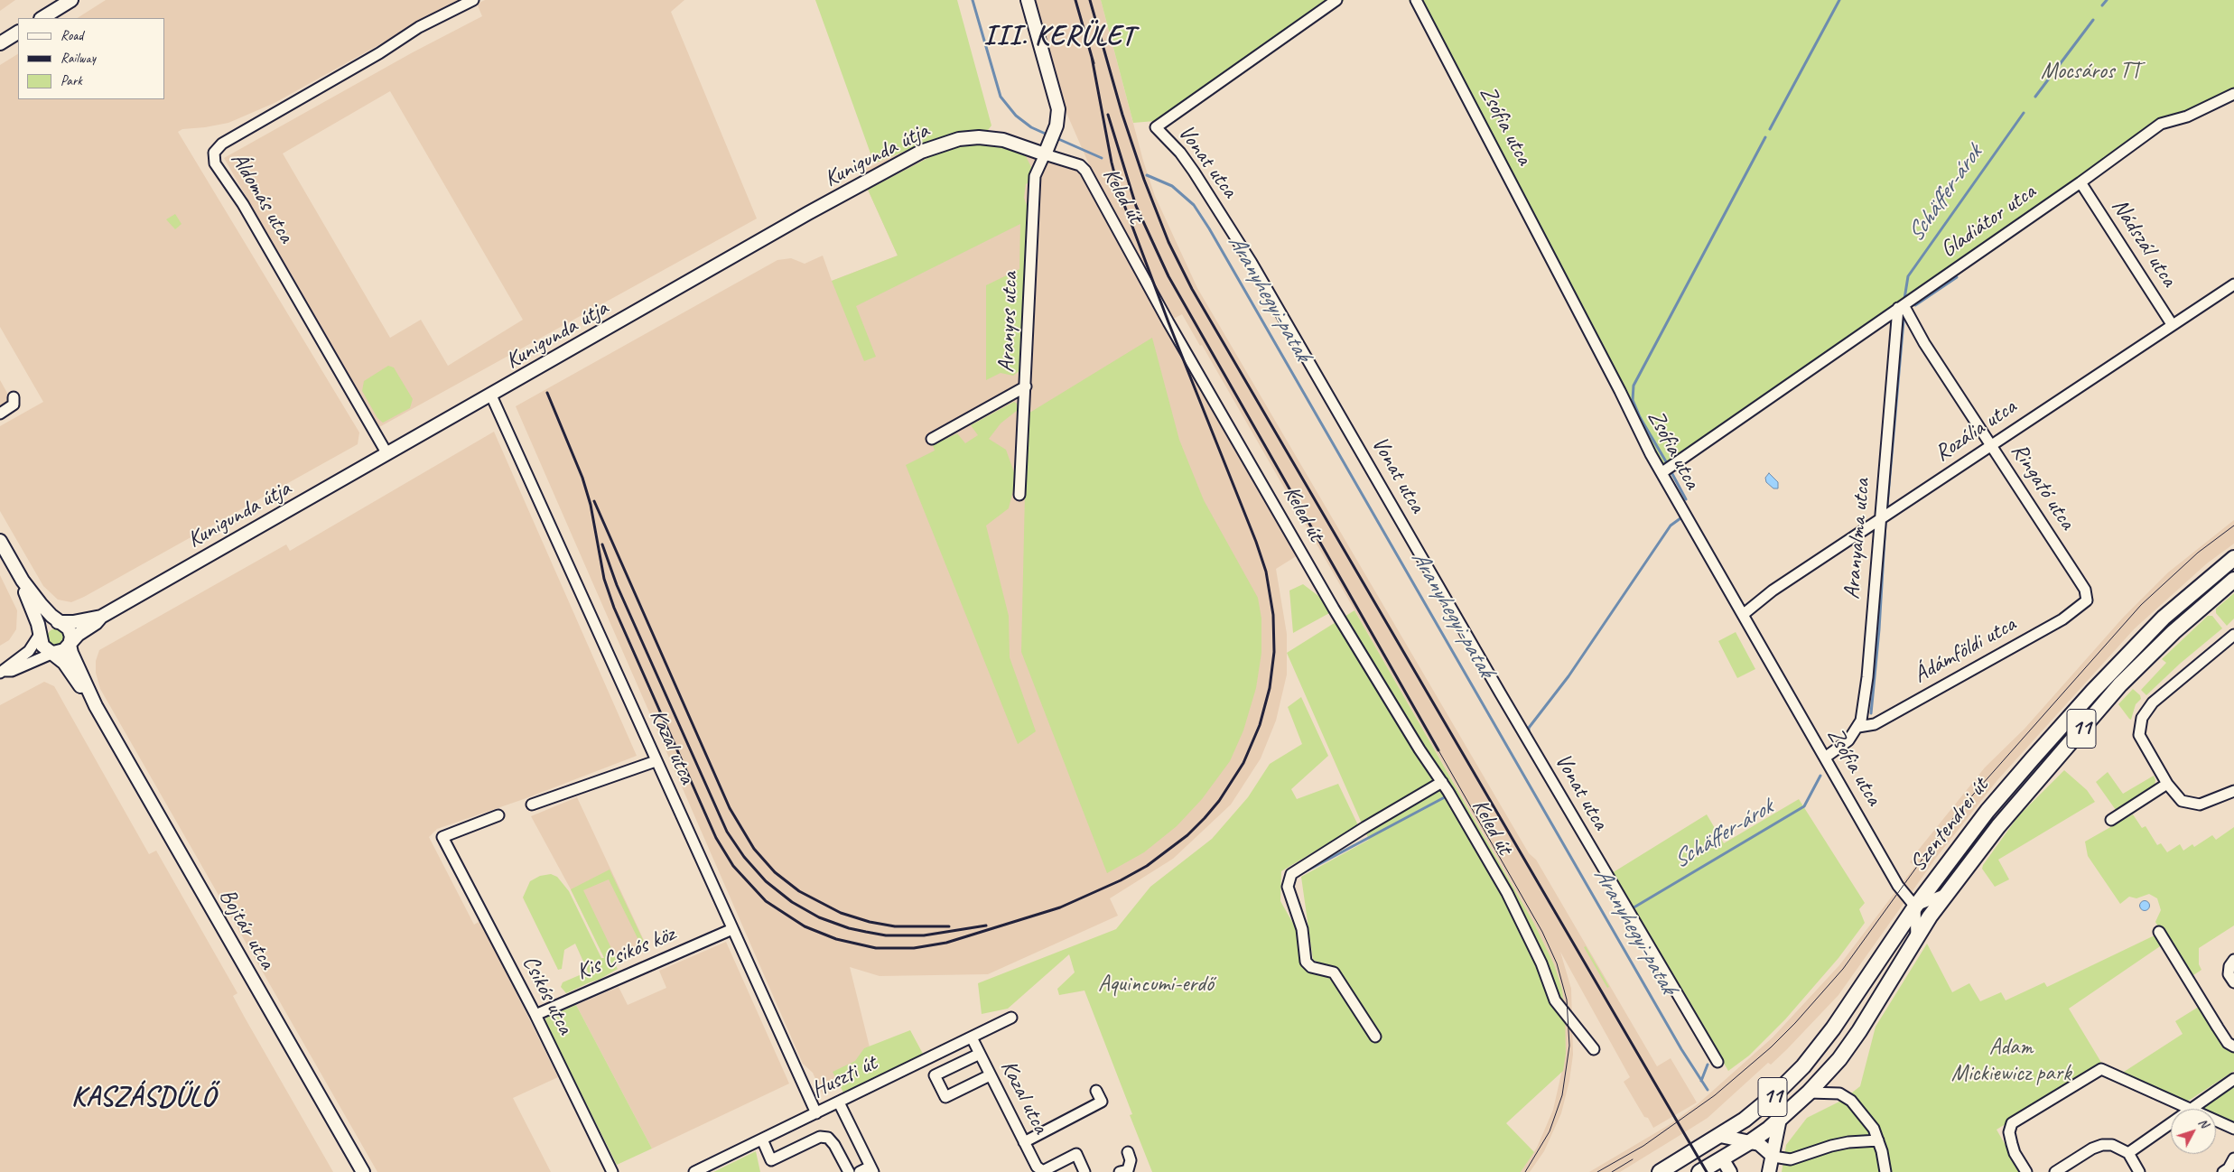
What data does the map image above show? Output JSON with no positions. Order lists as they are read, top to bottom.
{
  "streets": {
    "main road": ["11", "Szentendrei út"],
    "street": [
      "Zsófia utca",
      "Kunigunda útja",
      "Vonat utca",
      "Keled út",
      "Áldomás utca",
      "Gladiátor utca",
      "Nádszál utca",
      "Aranyos utca",
      "Rozália utca",
      "Ringató utca",
      "Aranyalma utca",
      "Ádámföldi utca",
      "Kazal utca",
      "Bojtár utca",
      "Kis Csikós köz",
      "Csikós utca",
      "Huszti út"
    ]
  },
  "crossings": [
    ["Zsófia utca", "Gladiátor utca"],
    ["Zsófia utca", "Rozália utca"],
    ["Zsófia utca", "Szentendrei út"],
    ["Kunigunda útja", "Keled út"],
    ["Kunigunda útja", "Áldomás utca"],
    ["Kunigunda útja", "Aranyos utca"],
    ["Kunigunda útja", "Kazal utca"],
    ["Kunigunda útja", "Bojtár utca"],
    ["Keled út", "Aranyos utca"],
    ["Gladiátor utca", "Nádszál utca"],
    ["Gladiátor utca", "Ringató utca"],
    ["Gladiátor utca", "Aranyalma utca"],
    ["Nádszál utca", "Rozália utca"],
    ["Rozália utca", "Ringató utca"],
    ["Rozália utca", "Aranyalma utca"],
    ["Ringató utca", "Aranyalma utca"],
    ["Ringató utca", "Ádámföldi utca"],
    ["Aranyalma utca", "Ádámföldi utca"],
    ["Kazal utca", "Kis Csikós köz"],
    ["Kazal utca", "Huszti út"],
    ["Kis Csikós köz", "Csikós utca"]
  ],
  "districts": ["III. KERÜLET", "KASZÁSDŰLŐ"],
  "water": ["Schäffer-árok", "Aranyhegyi-patak"],
  "parks": ["Mocsáros TT", "Aquincumi-erdő", "Adam Mickiewicz park"],
  "legend": ["Road", "Railway", "Park"],
  "north": "top right"
}
